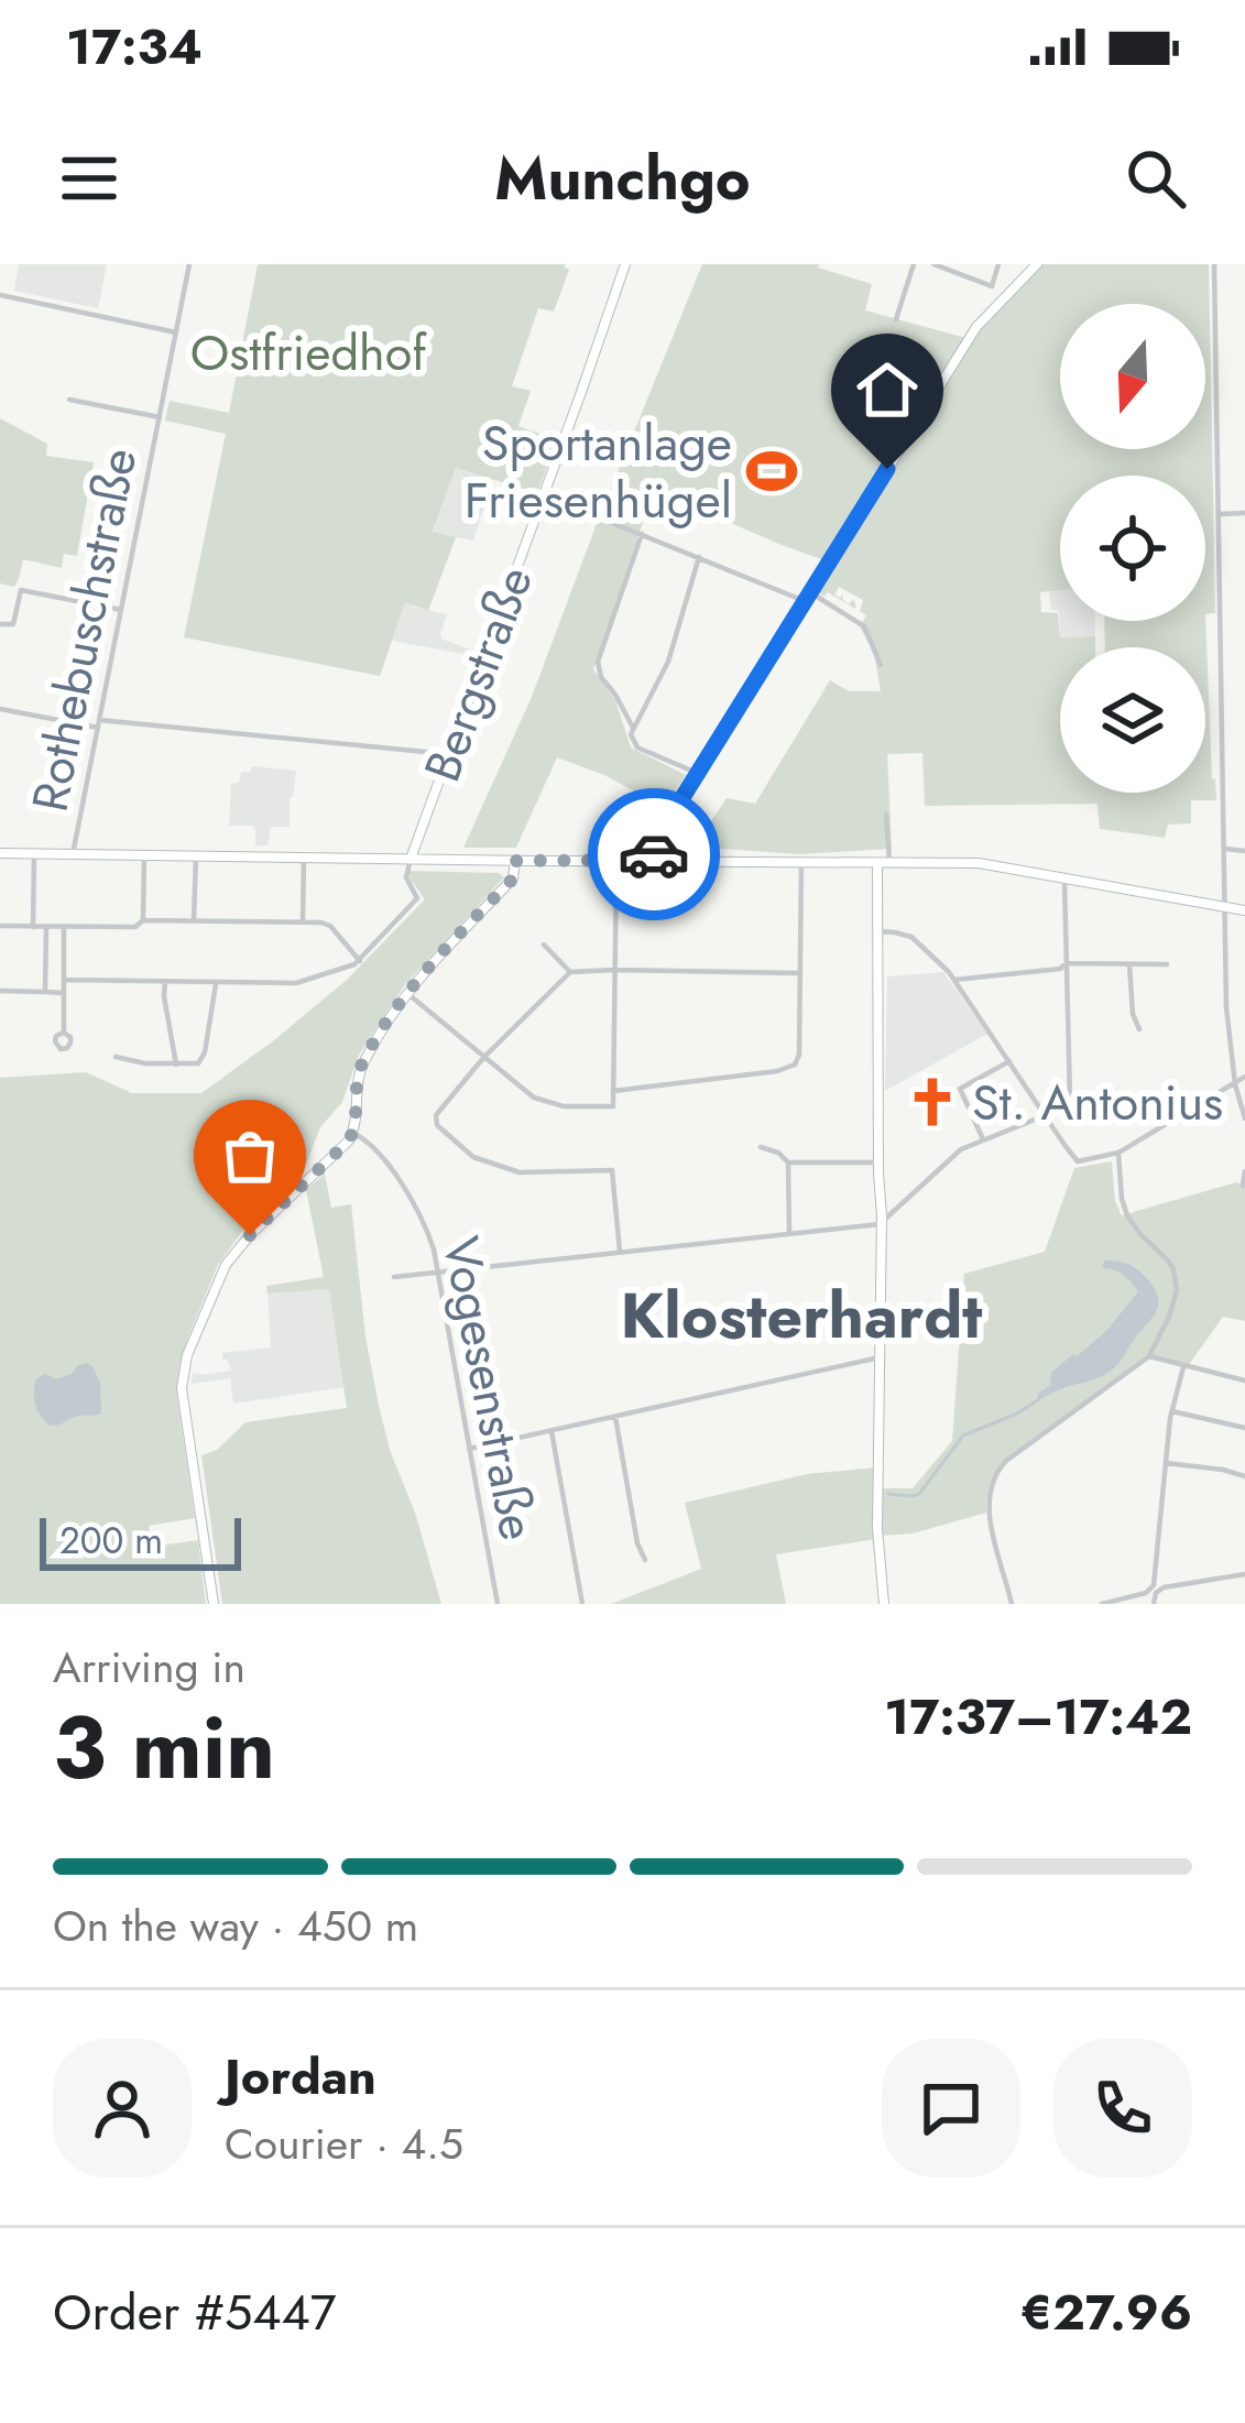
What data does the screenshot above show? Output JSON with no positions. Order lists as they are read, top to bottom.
{
  "streets": {
    "street": ["Rothebuschstraße", "Bergstraße", "Vogesenstraße"]
  },
  "districts": ["Klosterhardt"],
  "parks": ["Ostfriedhof"],
  "places": {
    "sports": ["Sportanlage Friesenhügel"],
    "church": ["St. Antonius"]
  },
  "scale_bar": "200 m",
  "north": "bottom",
  "page": {
    "status": "17:34",
    "header": "Munchgo",
    "scale": "200 m",
    "heading": ["3 min", "Arriving in", "17:37–17:42"],
    "panel": [
      "Jordan",
      "Courier · 4.5",
      "Order #5447",
      "€27.96"
    ],
    "bar": "On the way · 450 m"
  }
}
